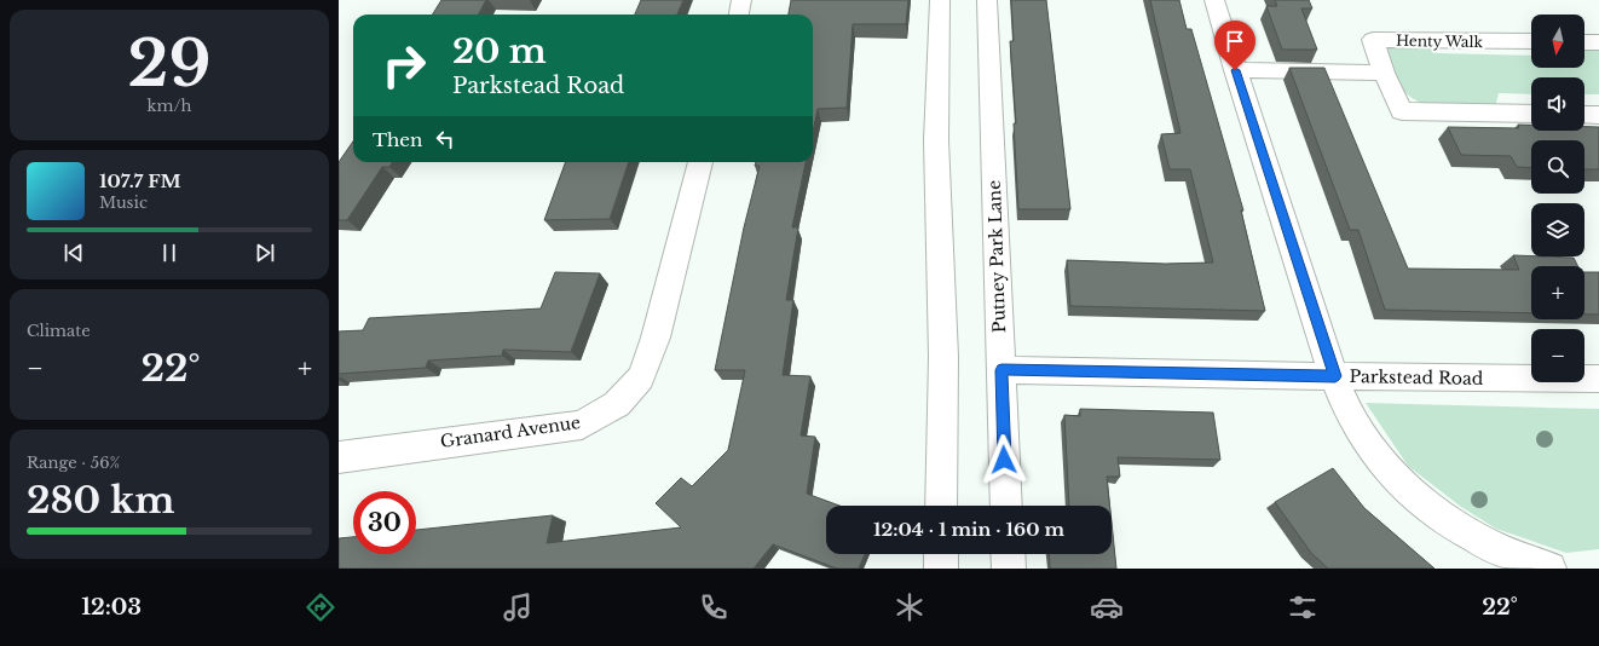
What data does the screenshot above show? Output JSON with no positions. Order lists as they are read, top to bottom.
{
  "streets": {
    "street": [
      "Henty Walk",
      "Putney Park Lane",
      "Parkstead Road",
      "Granard Avenue"
    ]
  },
  "crossings": [
    ["Putney Park Lane", "Parkstead Road"]
  ],
  "north": "bottom",
  "page": {
    "tile": [
      ["29", "km/h"],
      "Climate",
      ["Range · 56%", "280 km"]
    ],
    "map_buttons": ["+", "−"],
    "turn": ["20 m", "Parkstead Road"],
    "then": "Then",
    "song": ["107.7 FM", "Music"],
    "heat": ["−", "22°", "+"],
    "limit": "30",
    "trip": "12:04 · 1 min · 160 m",
    "tabs": ["12:03", "22°"]
  }
}
